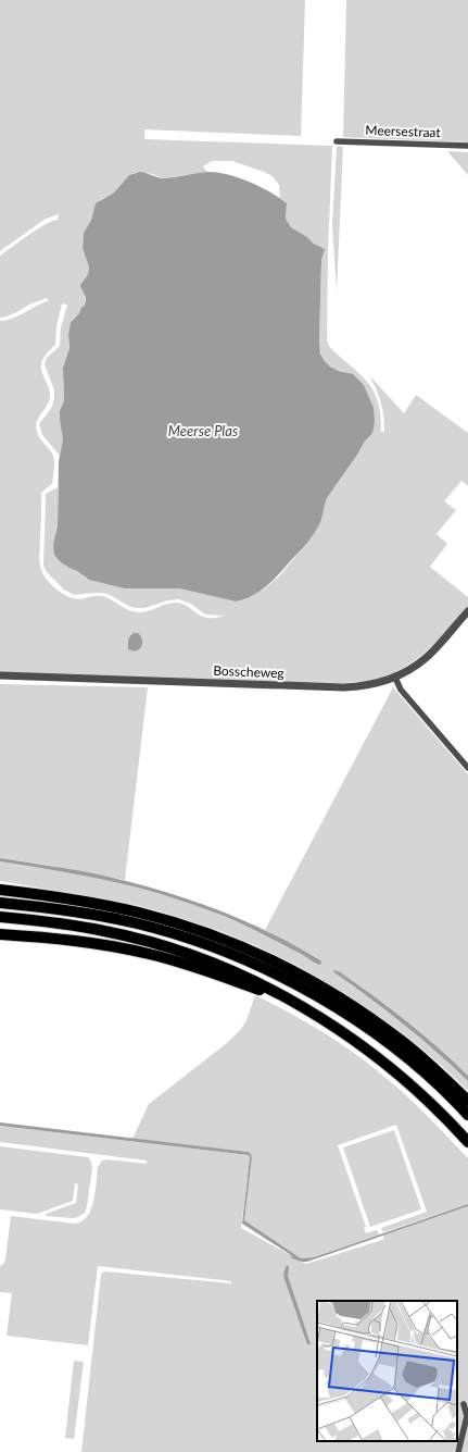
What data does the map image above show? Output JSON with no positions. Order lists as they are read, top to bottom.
{
  "streets": {
    "street": ["Meersestraat", "Bosscheweg"]
  },
  "water": ["Meerse Plas"]
}
